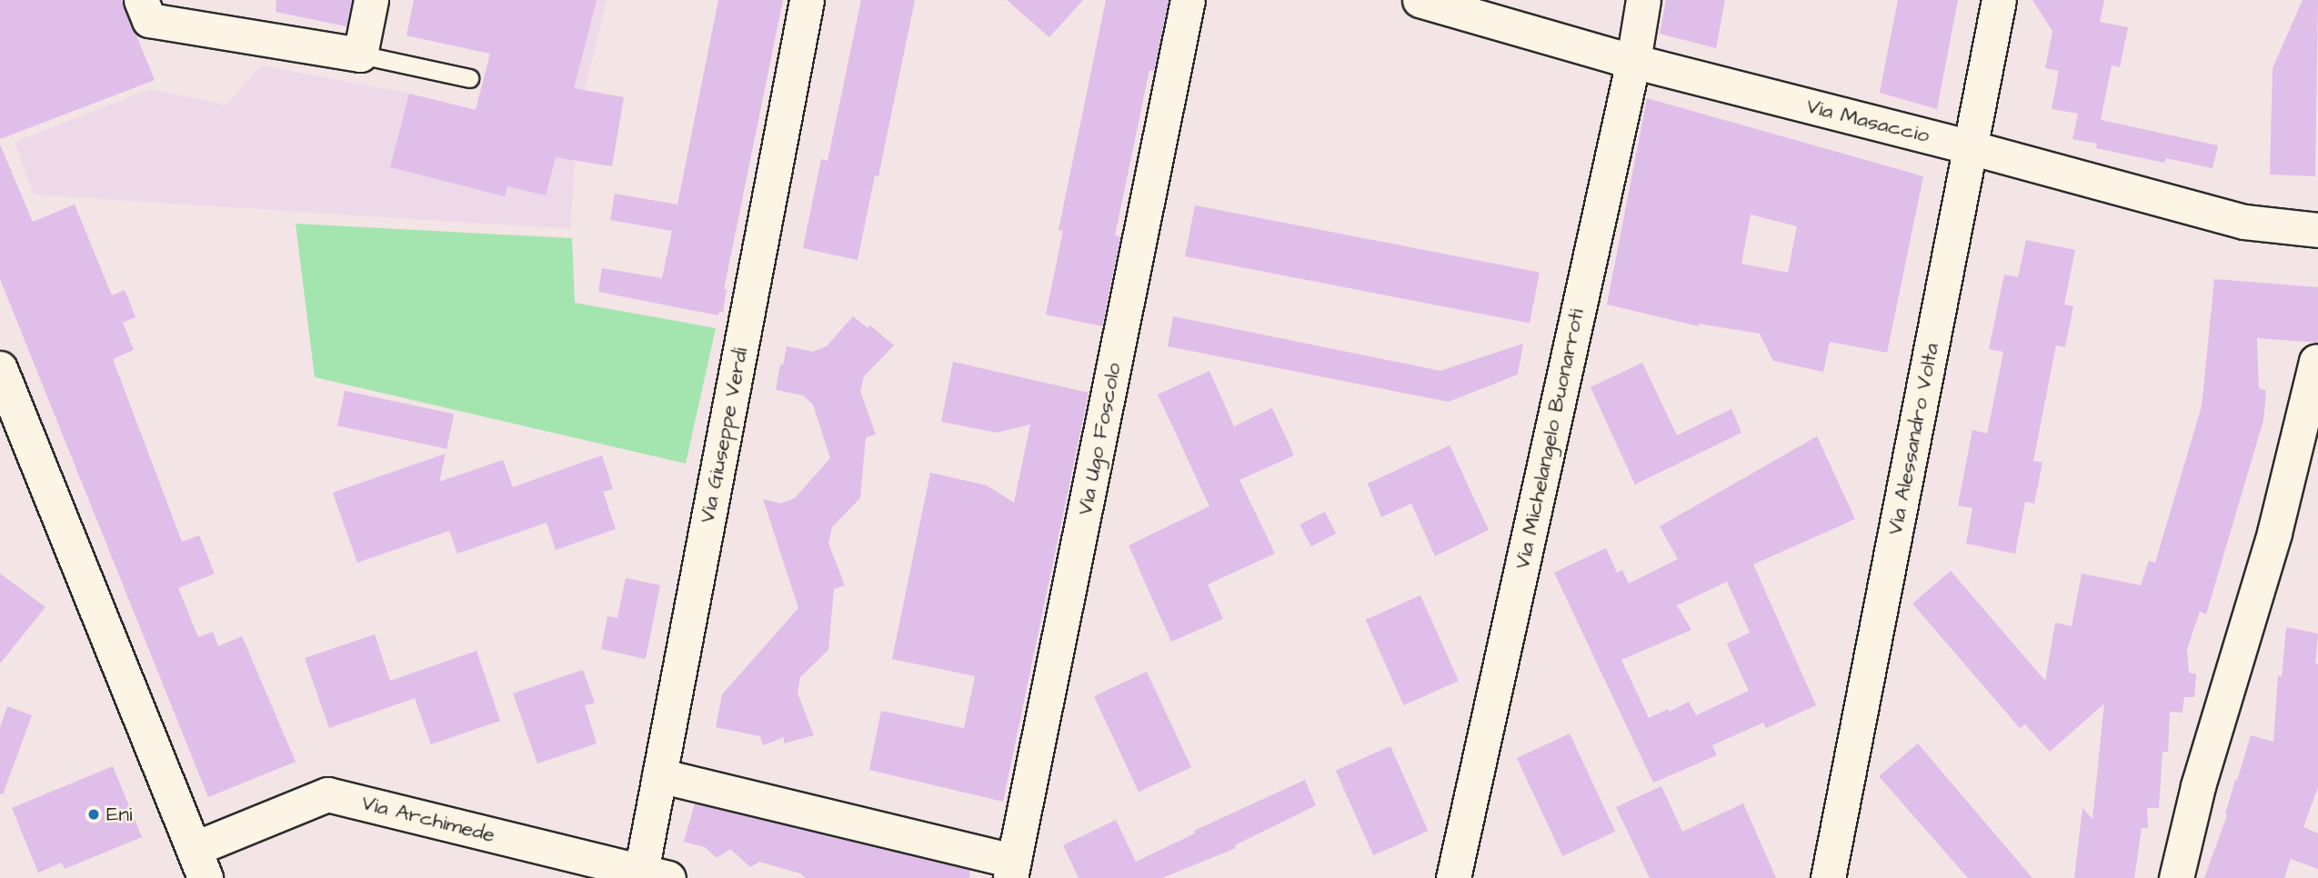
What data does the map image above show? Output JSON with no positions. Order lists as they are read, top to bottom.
{
  "streets": {
    "street": [
      "Via Masaccio",
      "Via Giuseppe Verdi",
      "Via Ugo Foscolo",
      "Via Michelangelo Buonarroti",
      "Via Alessandro Volta",
      "Via Archimede"
    ]
  },
  "crossings": [
    ["Via Masaccio", "Via Michelangelo Buonarroti"],
    ["Via Masaccio", "Via Alessandro Volta"],
    ["Via Giuseppe Verdi", "Via Archimede"]
  ],
  "places": ["Eni"]
}
